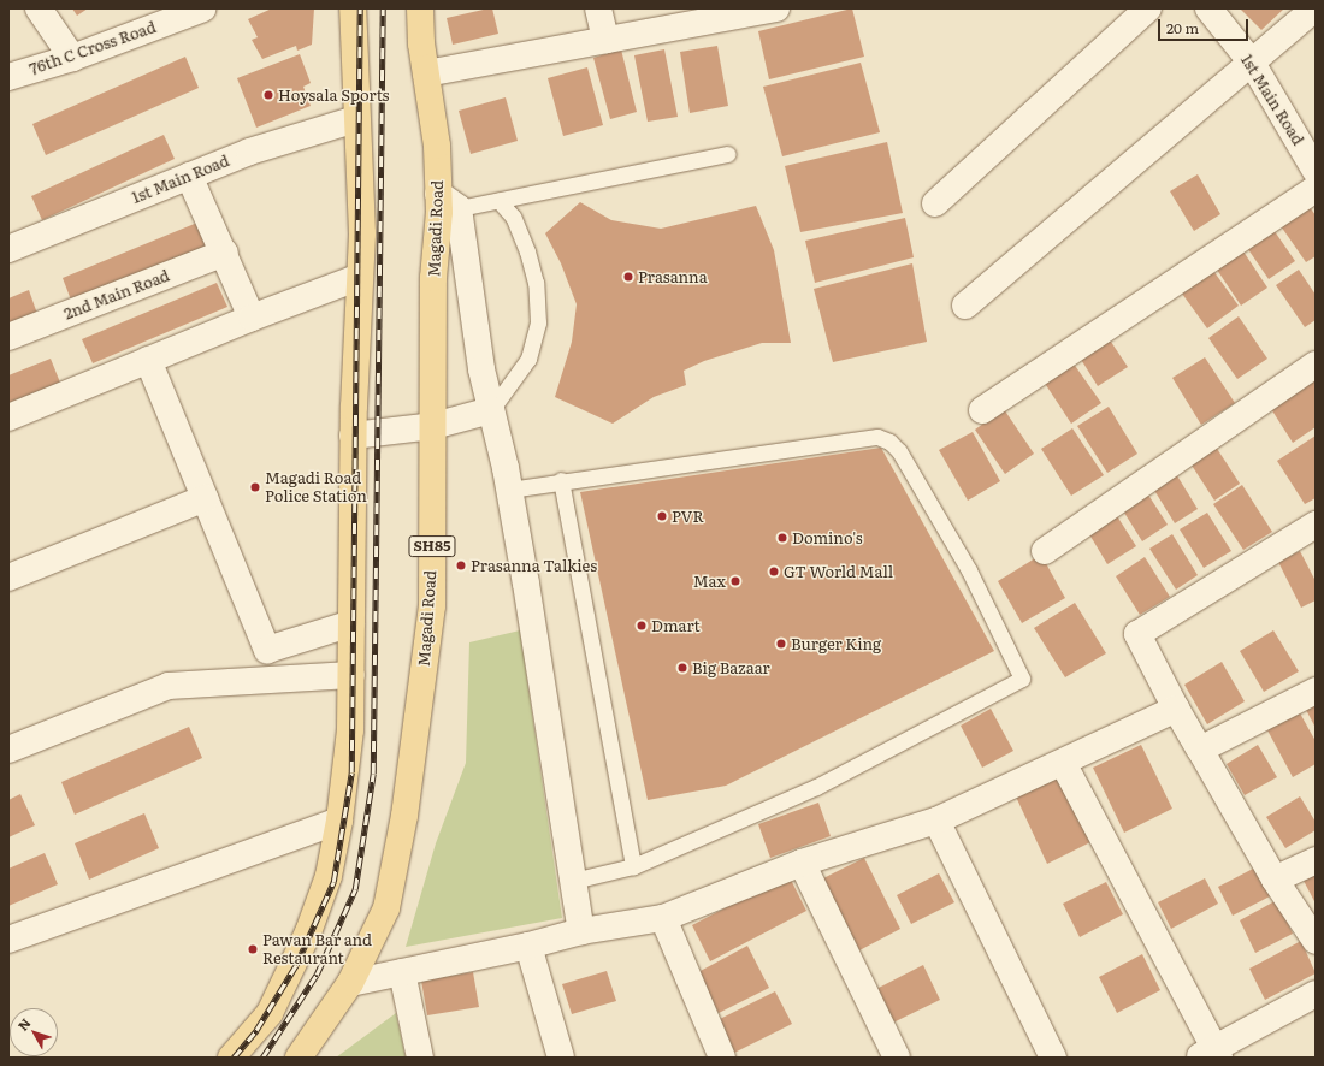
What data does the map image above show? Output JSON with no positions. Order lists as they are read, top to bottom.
{
  "streets": {
    "main road": ["Magadi Road", "SH85"],
    "street": ["76th C Cross Road", "1st Main Road", "2nd Main Road"]
  },
  "places": [
    "Hoysala Sports",
    "Prasanna",
    "Magadi Road Police Station",
    "PVR",
    "Domino's",
    "Prasanna Talkies",
    "GT World Mall",
    "Max",
    "Dmart",
    "Burger King",
    "Big Bazaar",
    "Pawan Bar and Restaurant"
  ],
  "scale_bar": "20 m",
  "north": "top left"
}
